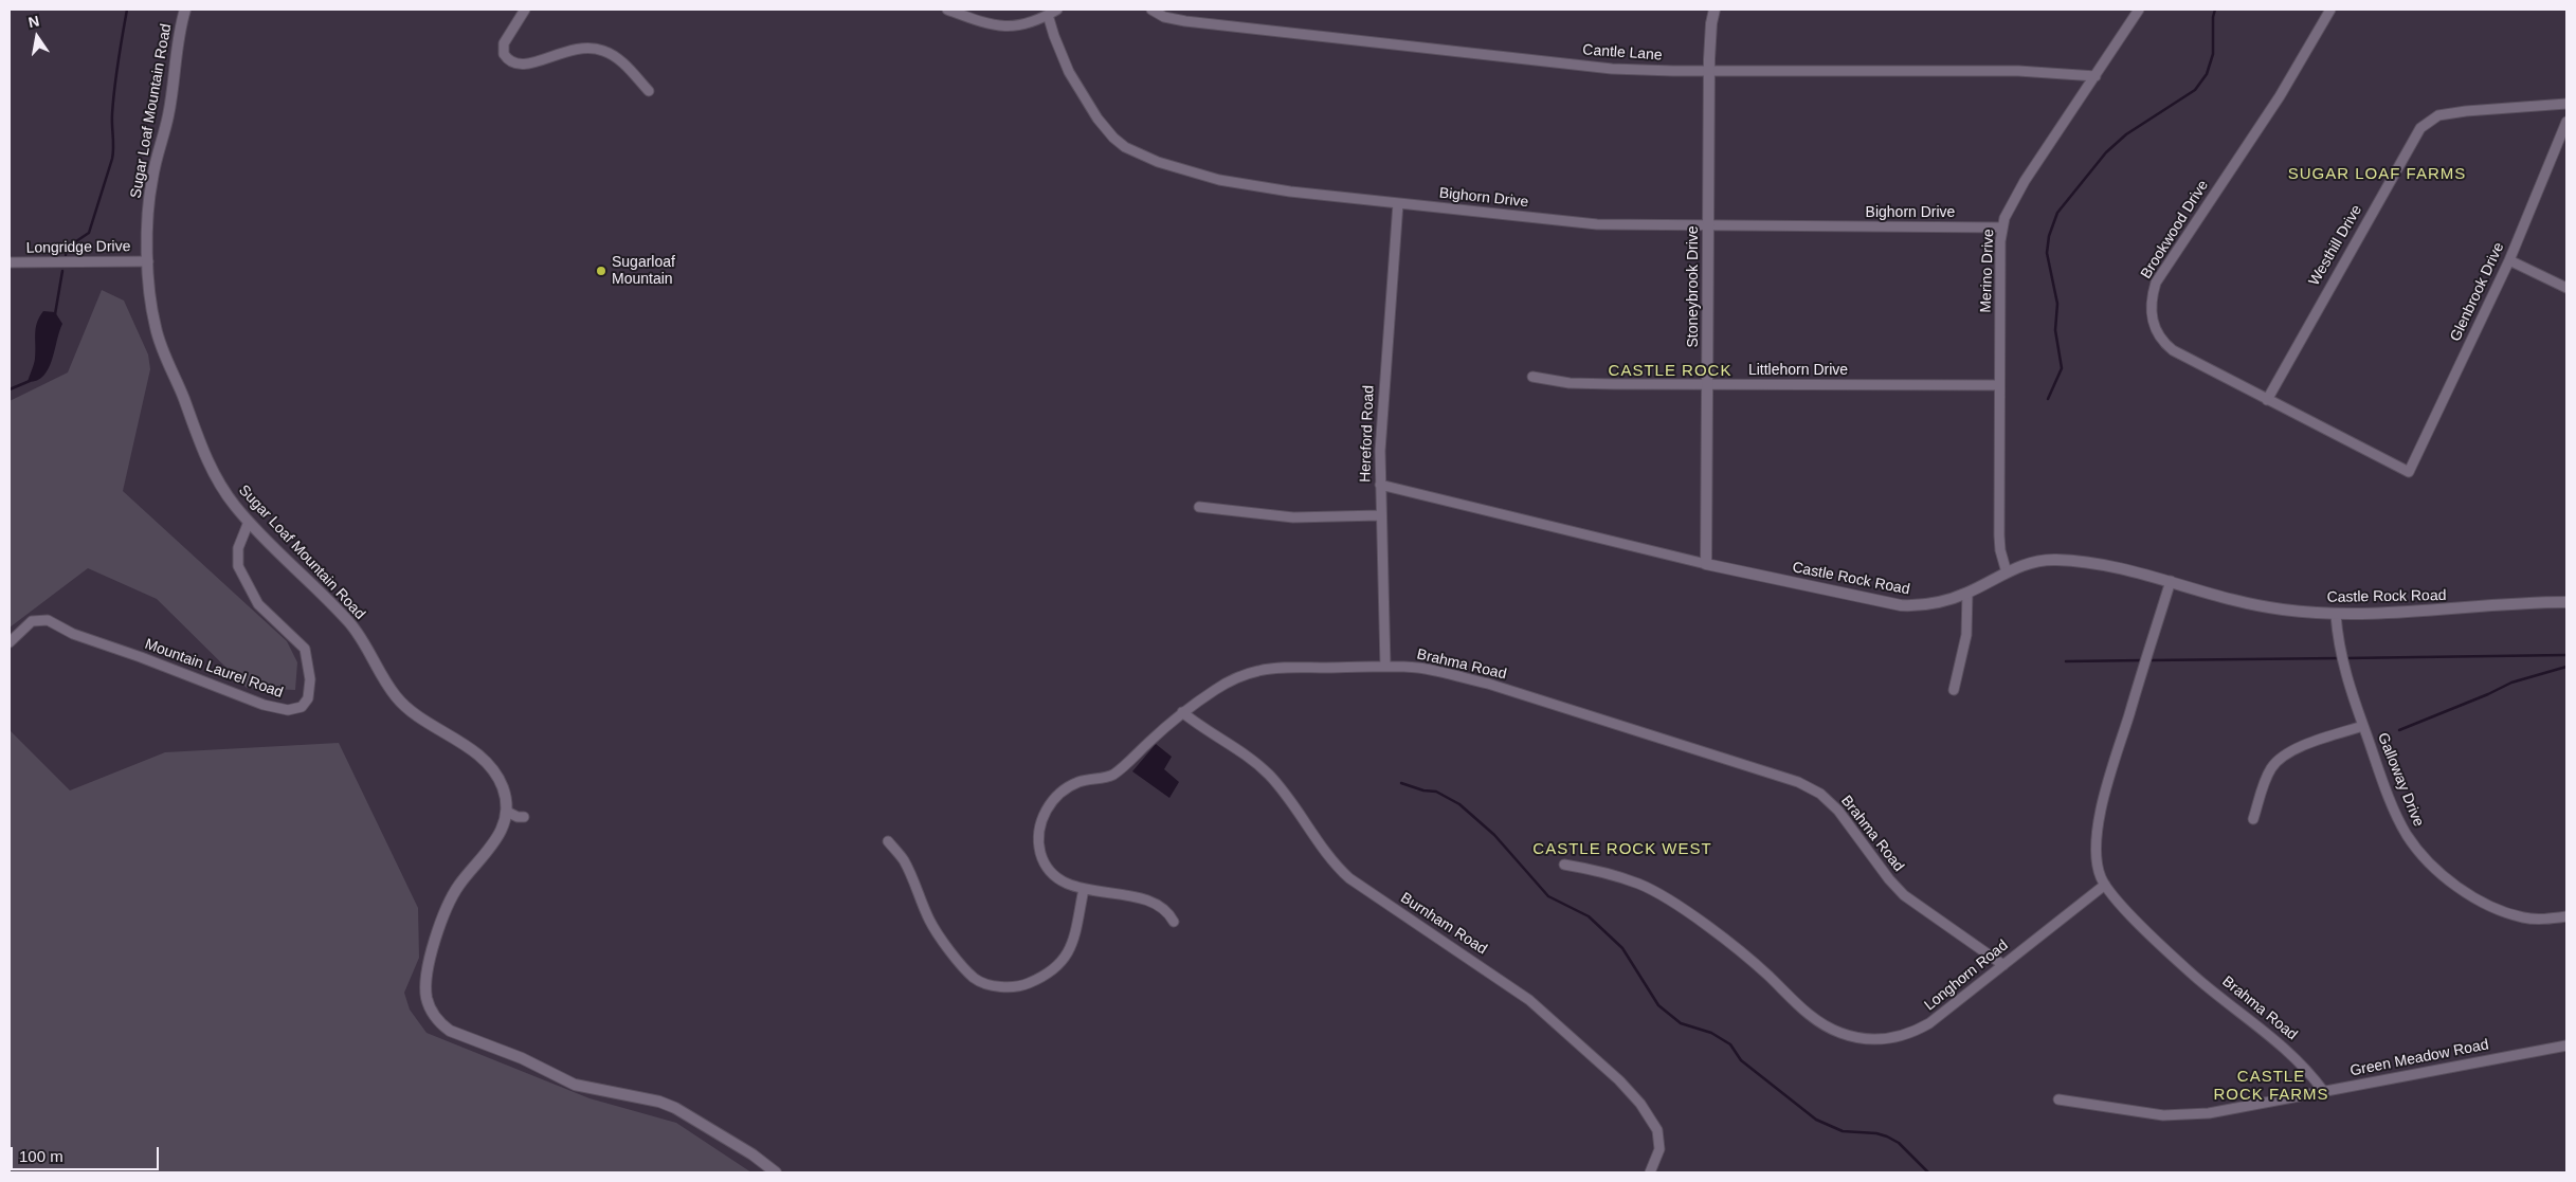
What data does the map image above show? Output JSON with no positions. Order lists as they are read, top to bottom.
{
  "streets": {
    "street": [
      "Cantle Lane",
      "Sugar Loaf Mountain Road",
      "Bighorn Drive",
      "Brookwood Drive",
      "Westhill Drive",
      "Longridge Drive",
      "Merino Drive",
      "Stoneybrook Drive",
      "Glenbrook Drive",
      "Littlehorn Drive",
      "Hereford Road",
      "Castle Rock Road",
      "Brahma Road",
      "Mountain Laurel Road",
      "Galloway Drive",
      "Burnham Road",
      "Longhorn Road",
      "Green Meadow Road"
    ]
  },
  "crossings": [
    ["Cantle Lane", "Merino Drive"],
    ["Cantle Lane", "Stoneybrook Drive"],
    ["Sugar Loaf Mountain Road", "Longridge Drive"],
    ["Sugar Loaf Mountain Road", "Mountain Laurel Road"],
    ["Bighorn Drive", "Merino Drive"],
    ["Bighorn Drive", "Stoneybrook Drive"],
    ["Bighorn Drive", "Hereford Road"],
    ["Brookwood Drive", "Westhill Drive"],
    ["Brookwood Drive", "Glenbrook Drive"],
    ["Merino Drive", "Littlehorn Drive"],
    ["Merino Drive", "Castle Rock Road"],
    ["Stoneybrook Drive", "Littlehorn Drive"],
    ["Stoneybrook Drive", "Castle Rock Road"],
    ["Hereford Road", "Castle Rock Road"],
    ["Hereford Road", "Brahma Road"],
    ["Castle Rock Road", "Galloway Drive"],
    ["Brahma Road", "Burnham Road"],
    ["Brahma Road", "Longhorn Road"],
    ["Brahma Road", "Green Meadow Road"]
  ],
  "districts": [
    "SUGAR LOAF FARMS",
    "CASTLE ROCK",
    "CASTLE ROCK WEST",
    "CASTLE ROCK FARMS"
  ],
  "places": ["Sugarloaf Mountain"],
  "scale_bar": "100 m",
  "north": "top"
}
